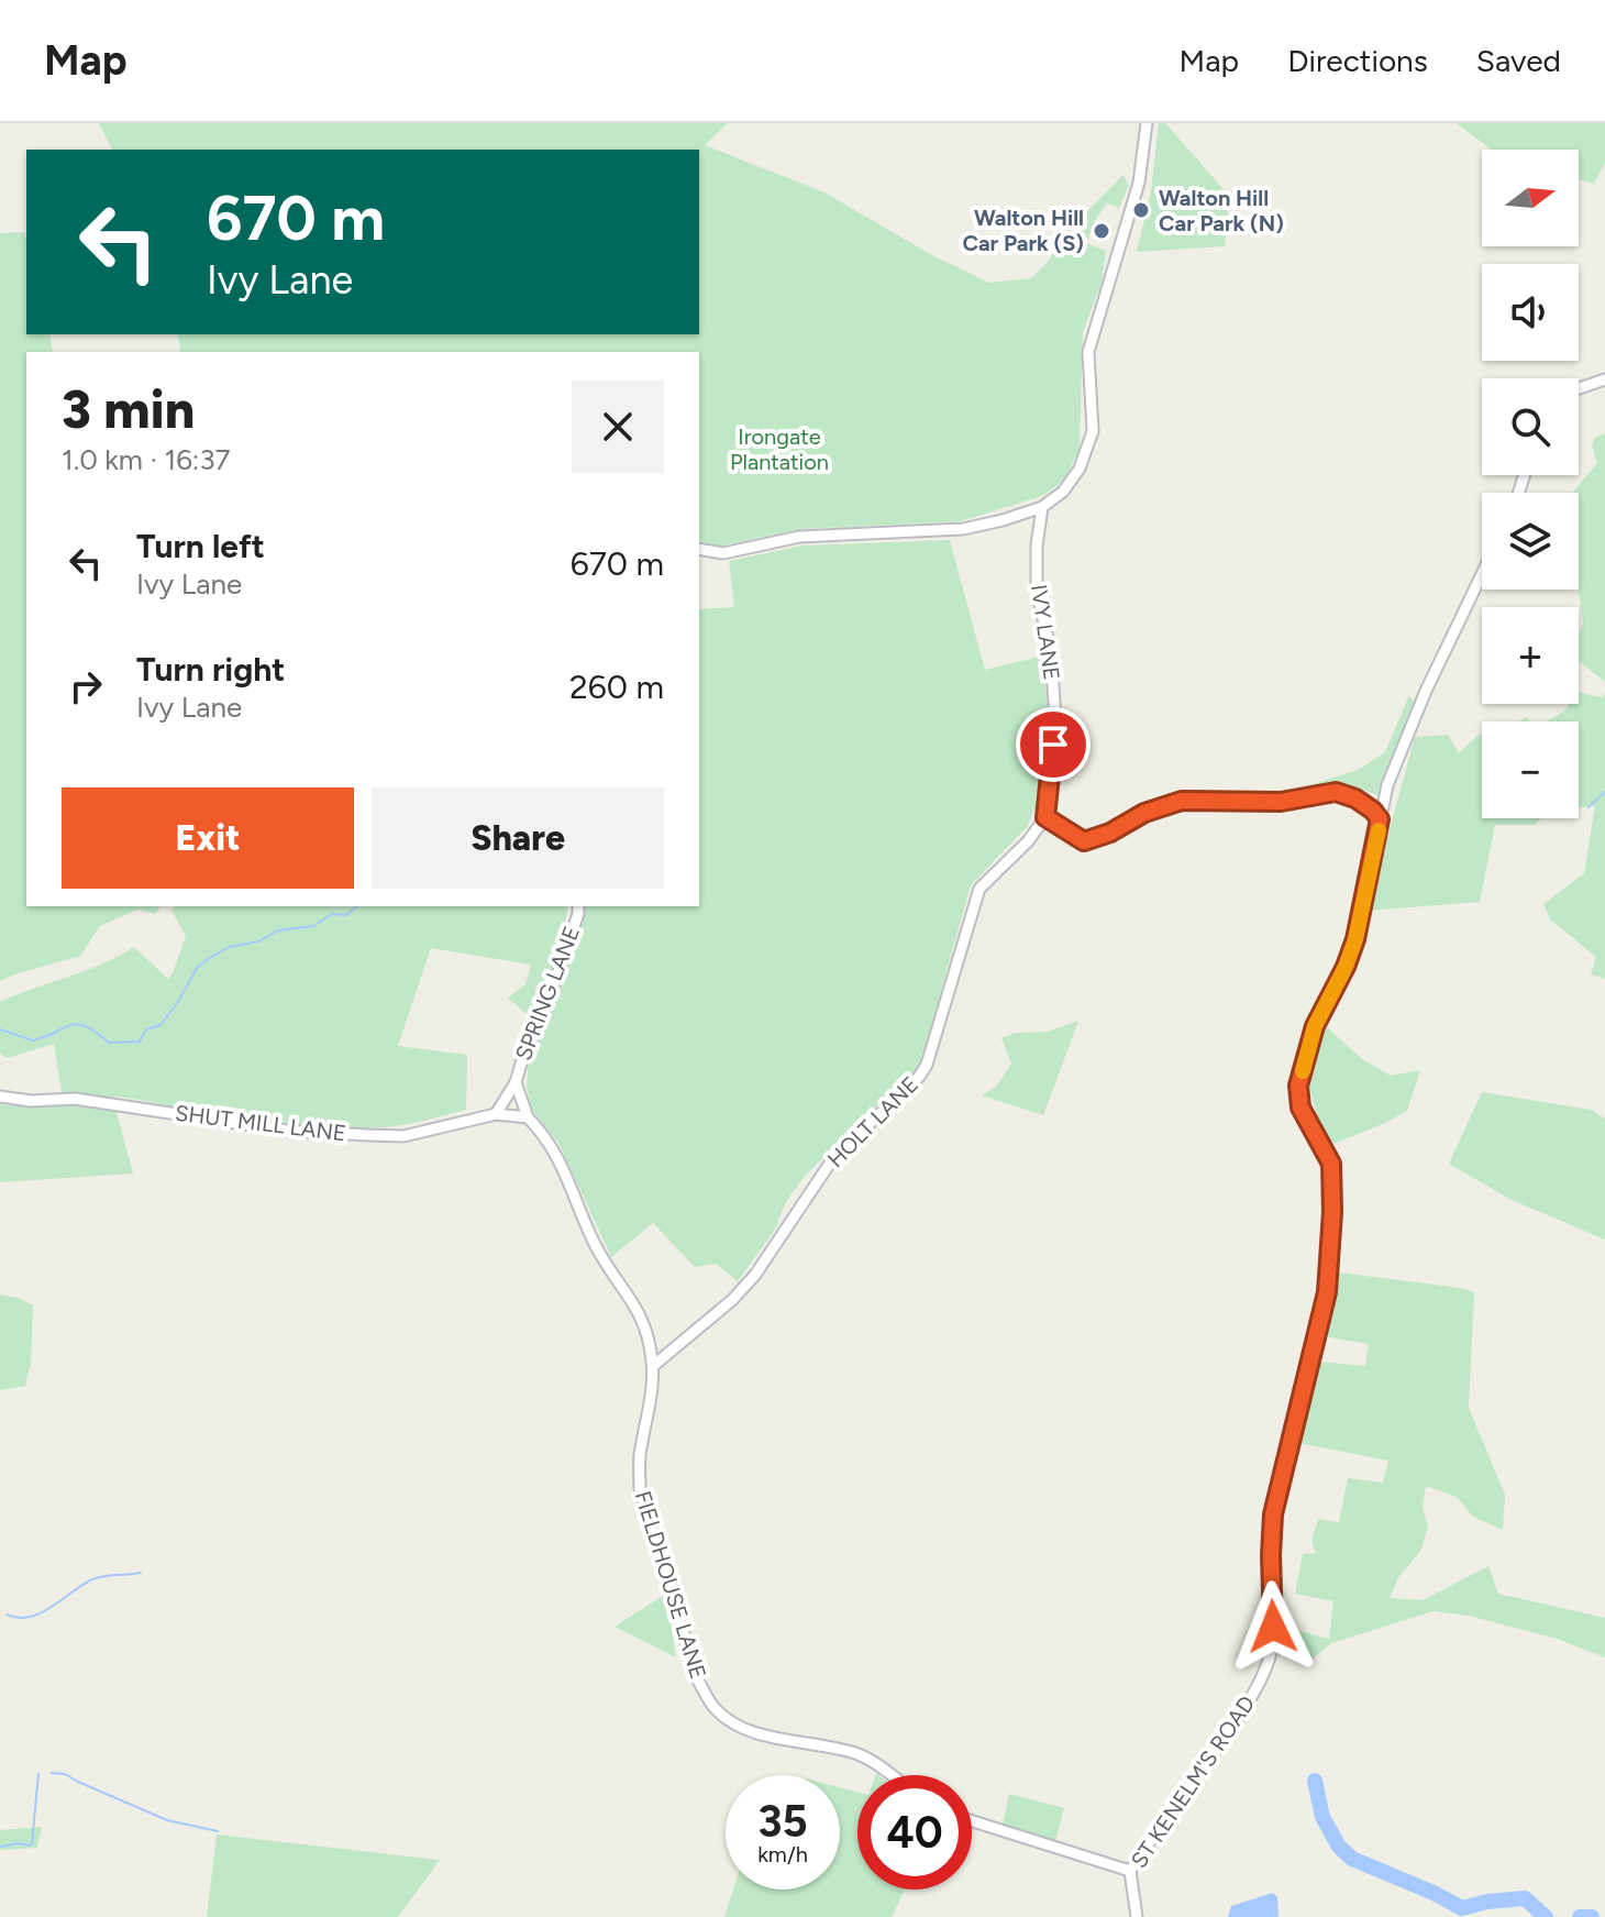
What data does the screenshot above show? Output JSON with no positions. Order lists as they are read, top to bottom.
{
  "streets": {
    "street": [
      "IVY LANE",
      "SPRING LANE",
      "HOLT LANE",
      "SHUT MILL LANE",
      "FIELDHOUSE LANE",
      "ST KENELM'S ROAD"
    ]
  },
  "crossings": [
    ["IVY LANE", "HOLT LANE"],
    ["SPRING LANE", "SHUT MILL LANE"],
    ["SPRING LANE", "FIELDHOUSE LANE"],
    ["HOLT LANE", "FIELDHOUSE LANE"],
    ["SHUT MILL LANE", "FIELDHOUSE LANE"]
  ],
  "parks": ["Irongate Plantation"],
  "places": ["Walton Hill Car Park (N)", "Walton Hill Car Park (S)"],
  "north": "right",
  "page": {
    "header": "Map",
    "nav": ["Map", "Directions", "Saved"],
    "map_buttons": ["+", "−"],
    "turn": ["670 m", "Ivy Lane"],
    "heading": ["3 min", "1.0 km · 16:37"],
    "list": [
      {
        "name": "Turn left",
        "note": "Ivy Lane",
        "value": "670 m"
      },
      {
        "name": "Turn right",
        "note": "Ivy Lane",
        "value": "260 m"
      }
    ],
    "buttons": ["Exit", "Share"],
    "speed": "35 km/h",
    "limit": "40"
  }
}
